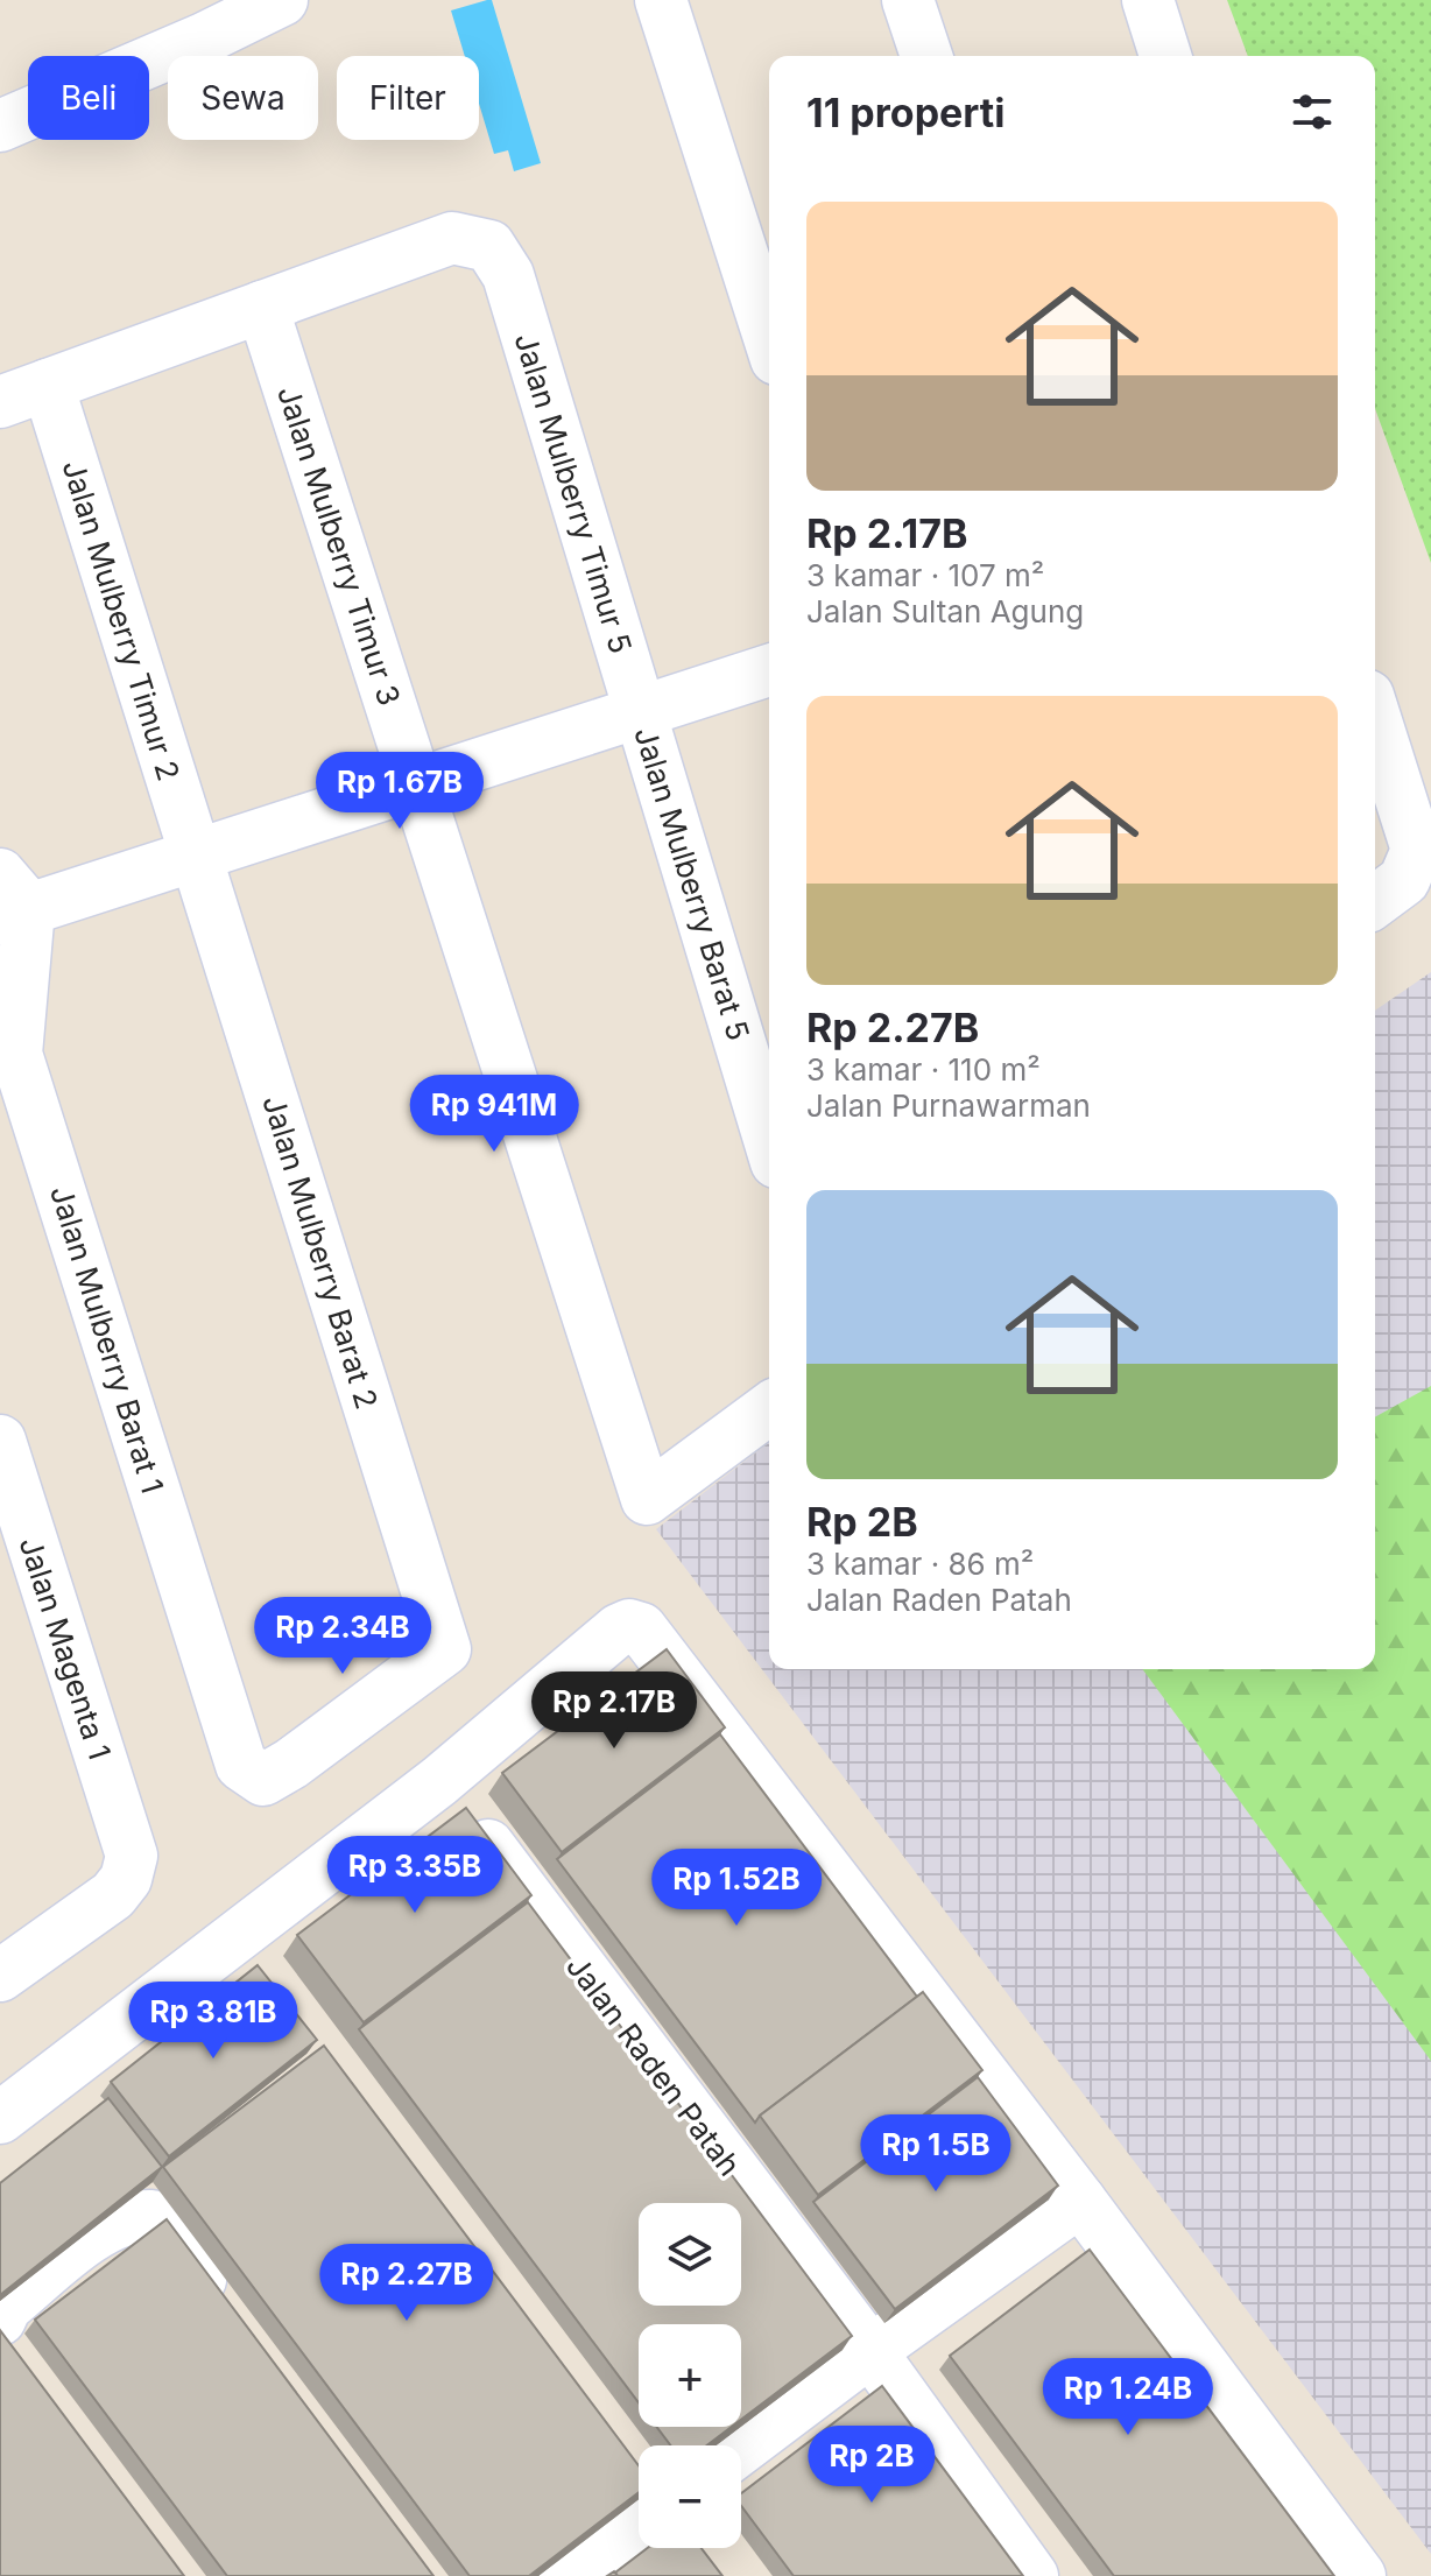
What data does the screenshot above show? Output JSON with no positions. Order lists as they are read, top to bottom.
{
  "streets": {
    "street": [
      "Jalan Mulberry Timur 5",
      "Jalan Mulberry Timur 3",
      "Jalan Mulberry Timur 2",
      "Jalan Mulberry Barat 5",
      "Jalan Mulberry Barat 2",
      "Jalan Mulberry Barat 1",
      "Jalan Magenta 1",
      "Jalan Raden Patah"
    ]
  },
  "crossings": [
    ["Jalan Mulberry Timur 5", "Jalan Mulberry Timur 3"],
    ["Jalan Mulberry Timur 5", "Jalan Mulberry Barat 5"],
    ["Jalan Mulberry Timur 2", "Jalan Mulberry Barat 2"],
    ["Jalan Mulberry Barat 2", "Jalan Mulberry Barat 1"]
  ],
  "page": {
    "chip": ["Beli", "Sewa", "Filter"],
    "heading": "11 properti",
    "list": [
      {
        "name": "Rp 2.17B",
        "note": "3 kamar · 107 m² · Jalan Sultan Agung"
      },
      {
        "name": "Rp 2.27B",
        "note": "3 kamar · 110 m² · Jalan Purnawarman"
      },
      {
        "name": "Rp 2B",
        "note": "3 kamar · 86 m² · Jalan Raden Patah"
      }
    ],
    "price": [
      "Rp 1.67B",
      "Rp 941M",
      "Rp 2.34B",
      "Rp 2.17B",
      "Rp 3.35B",
      "Rp 1.52B",
      "Rp 3.81B",
      "Rp 1.5B",
      "Rp 2.27B",
      "Rp 1.24B",
      "Rp 2B"
    ],
    "map_buttons": ["+", "−"]
  }
}
